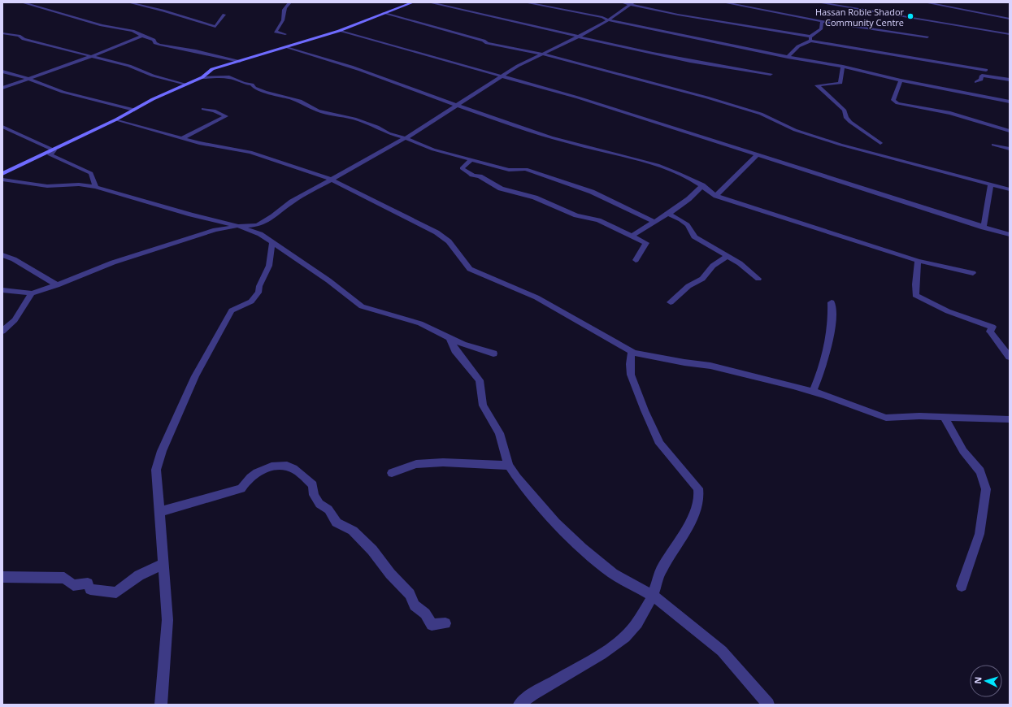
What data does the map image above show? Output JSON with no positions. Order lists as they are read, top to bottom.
{
  "places": ["Hassan Roble Shador Community Centre"],
  "north": "left"
}
